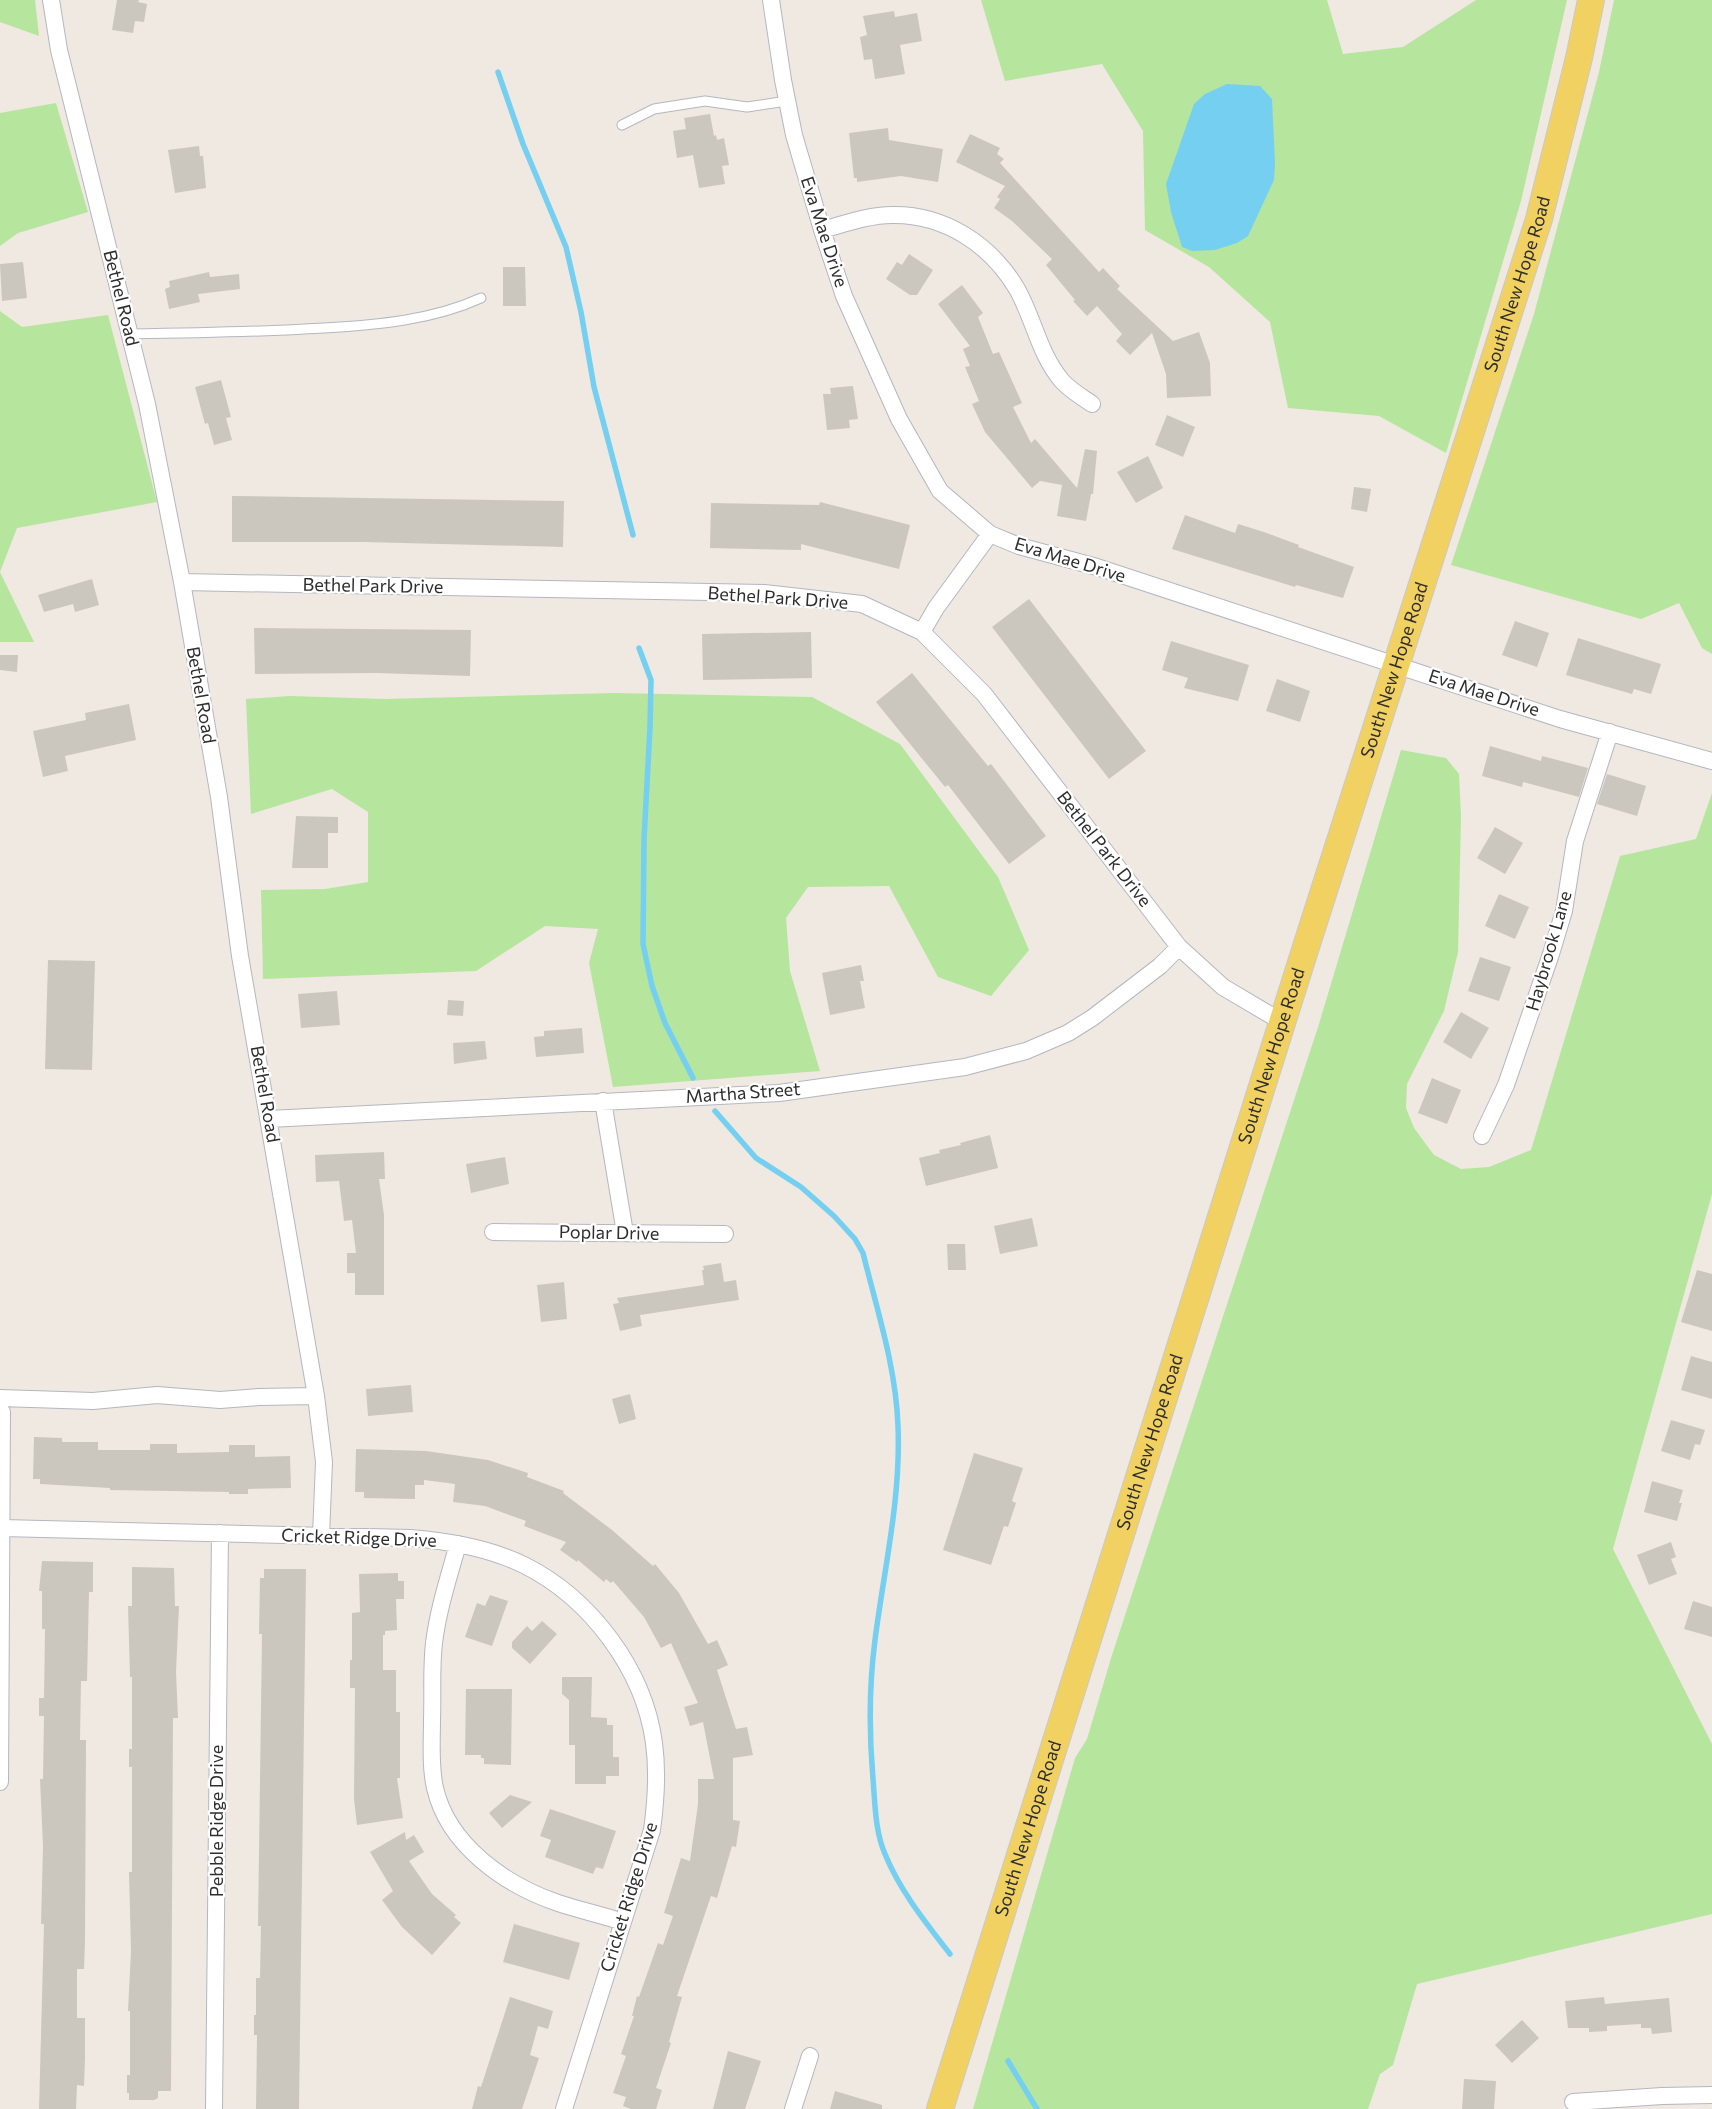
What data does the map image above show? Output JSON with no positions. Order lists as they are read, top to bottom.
{
  "streets": {
    "main road": ["South New Hope Road"],
    "street": [
      "Eva Mae Drive",
      "Bethel Road",
      "Bethel Park Drive",
      "Haybrook Lane",
      "Martha Street",
      "Poplar Drive",
      "Cricket Ridge Drive",
      "Pebble Ridge Drive"
    ]
  },
  "crossings": [
    ["Eva Mae Drive", "South New Hope Road"],
    ["Eva Mae Drive", "Haybrook Lane"],
    ["South New Hope Road", "Bethel Park Drive"],
    ["Bethel Road", "Bethel Park Drive"],
    ["Bethel Road", "Martha Street"],
    ["Bethel Road", "Cricket Ridge Drive"],
    ["Bethel Park Drive", "Martha Street"],
    ["Cricket Ridge Drive", "Pebble Ridge Drive"]
  ]
}
